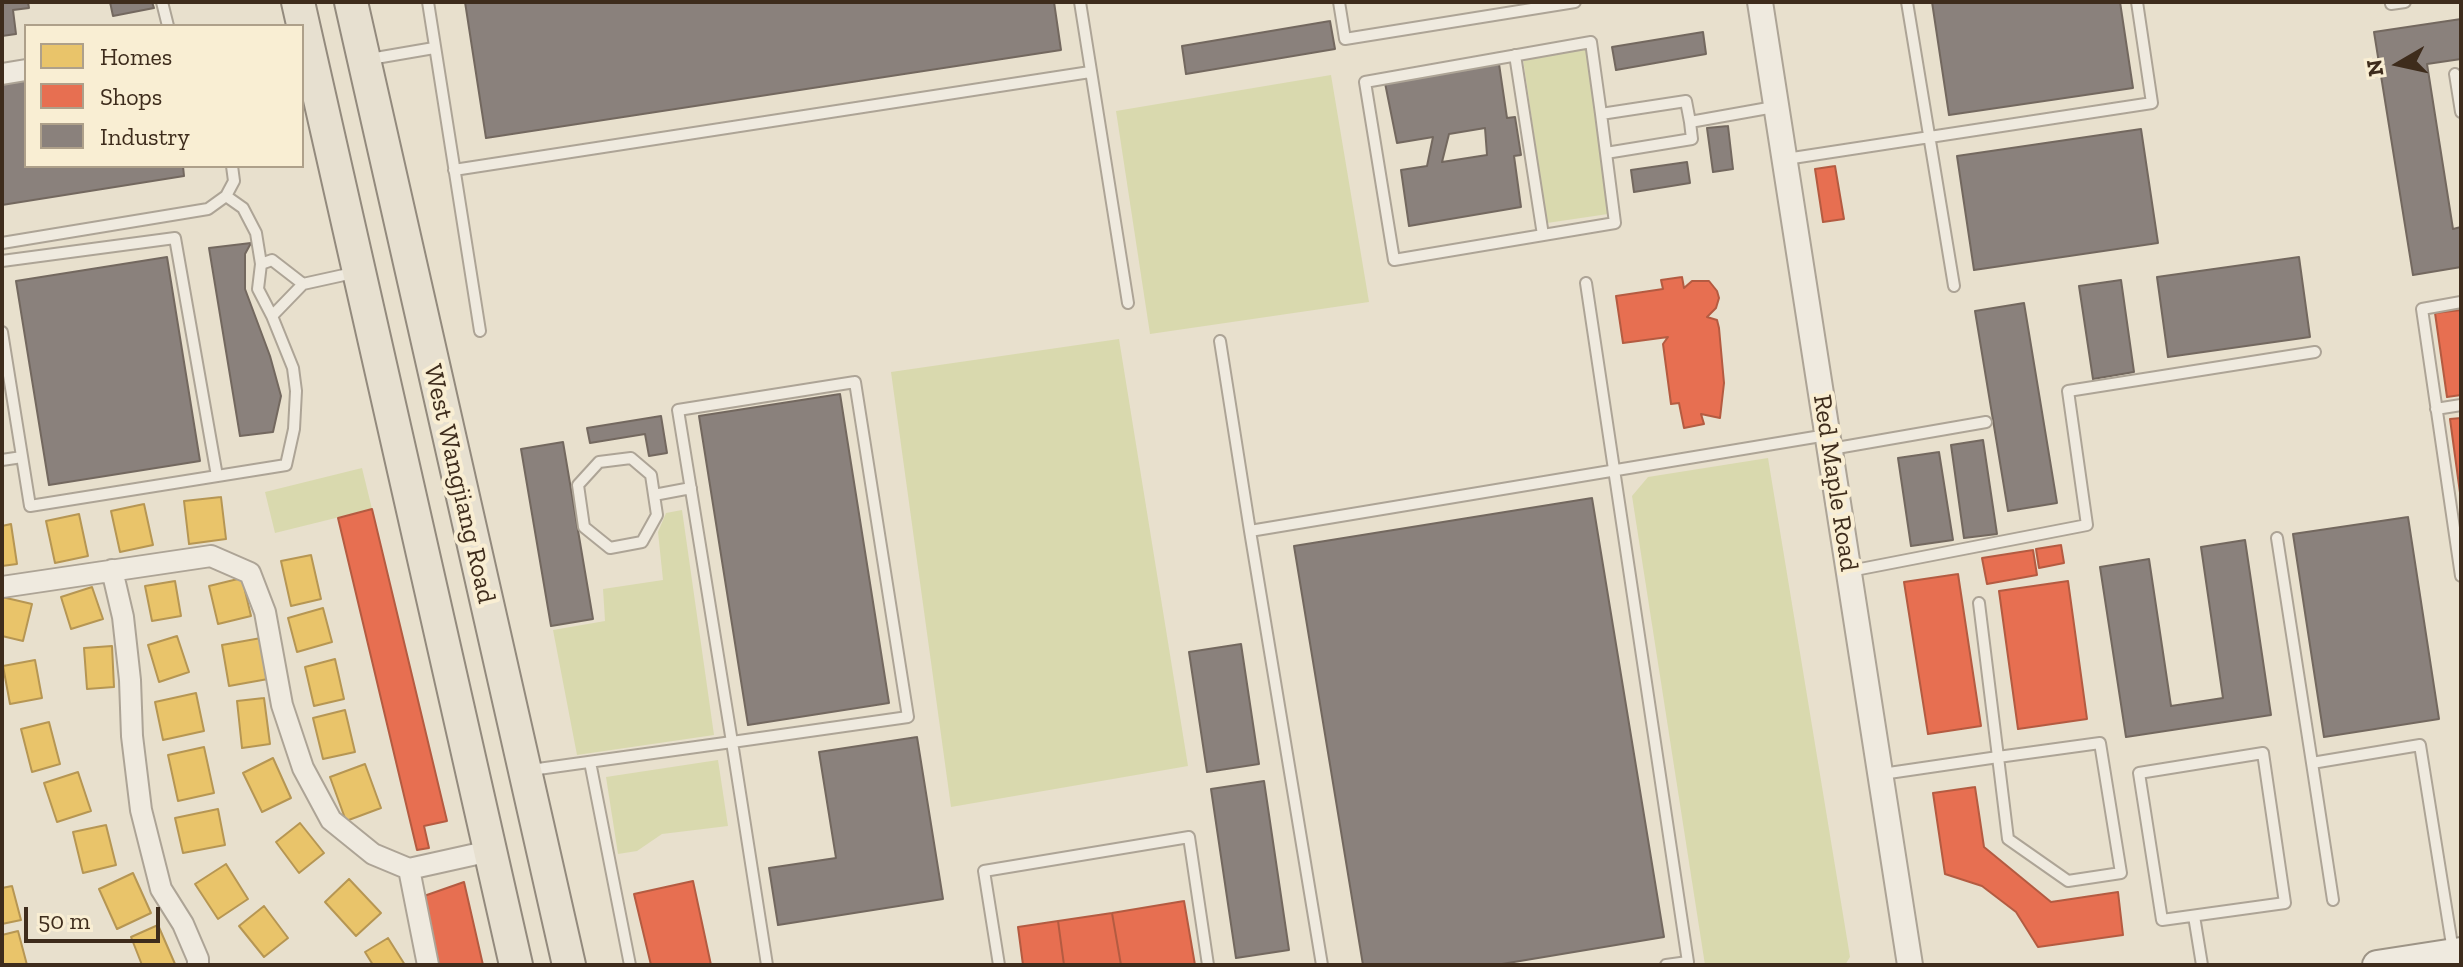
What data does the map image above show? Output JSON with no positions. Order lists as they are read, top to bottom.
{
  "streets": {
    "main road": ["West Wangjiang Road"],
    "street": ["Red Maple Road"]
  },
  "legend": ["Homes", "Shops", "Industry"],
  "scale_bar": "50 m",
  "north": "left"
}
